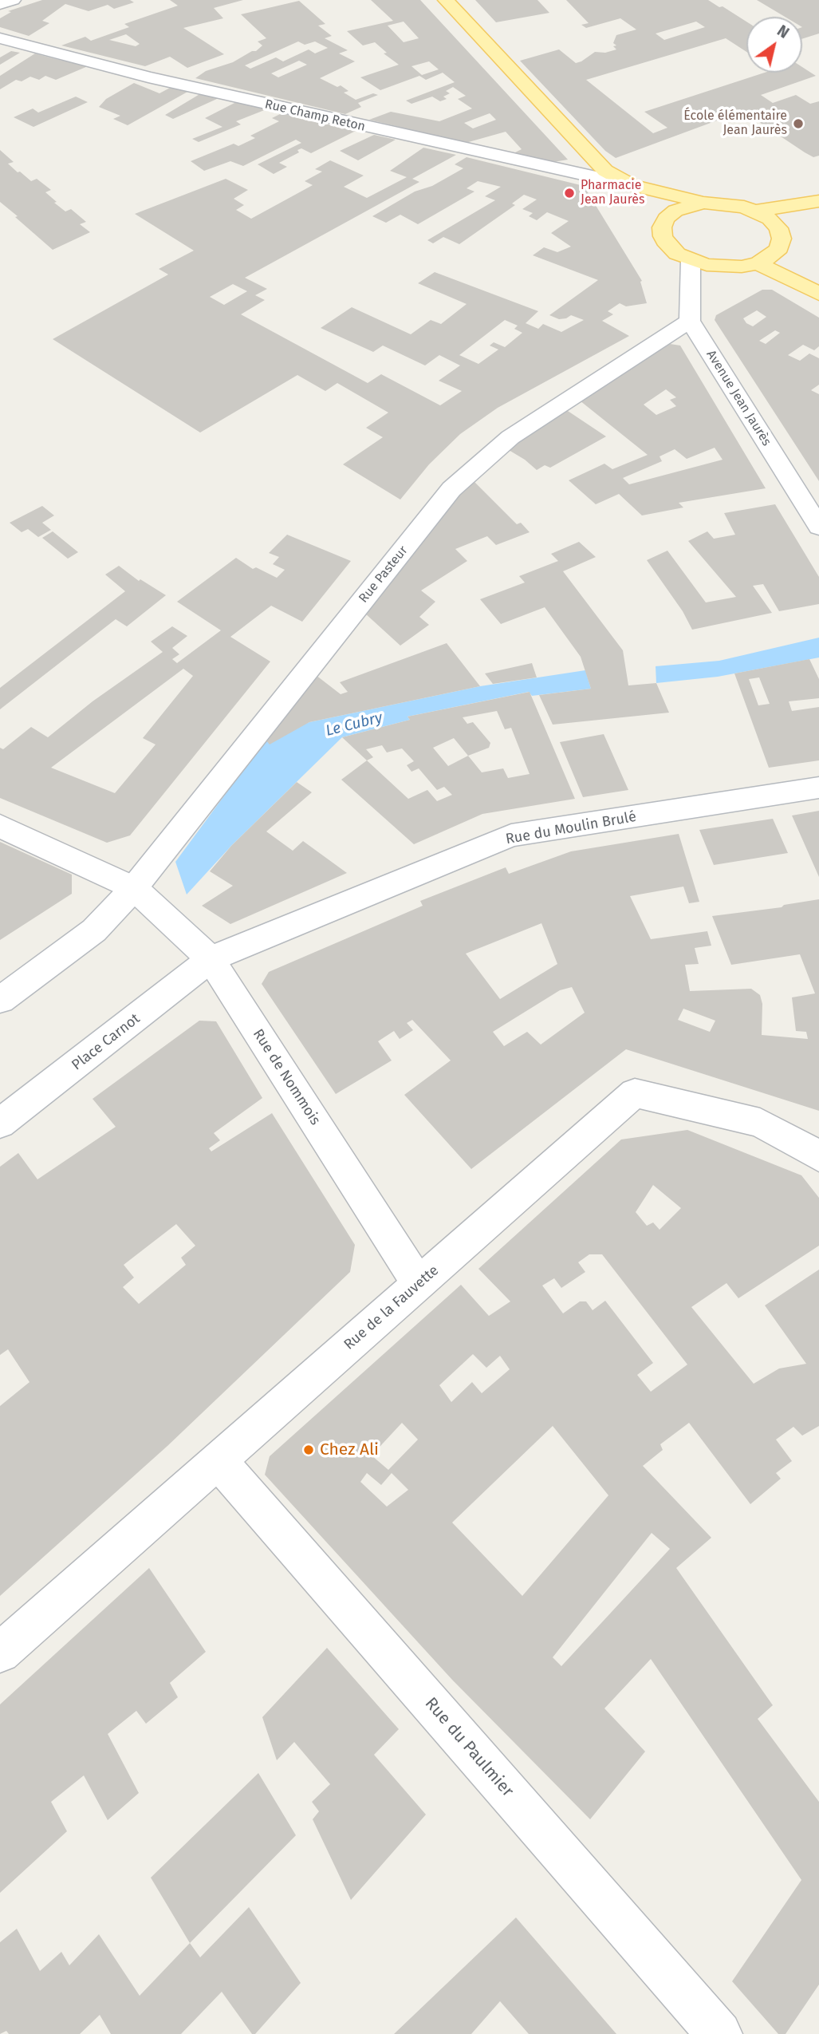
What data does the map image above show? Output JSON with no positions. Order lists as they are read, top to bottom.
{
  "streets": {
    "street": [
      "Rue Champ Reton",
      "Avenue Jean Jaurès",
      "Rue Pasteur",
      "Rue du Moulin Brulé",
      "Place Carnot",
      "Rue de Nommois",
      "Rue de la Fauvette",
      "Rue du Paulmier"
    ]
  },
  "crossings": [
    ["Avenue Jean Jaurès", "Rue Pasteur"],
    ["Rue Pasteur", "Rue de Nommois"],
    ["Rue du Moulin Brulé", "Place Carnot"],
    ["Rue du Moulin Brulé", "Rue de Nommois"],
    ["Place Carnot", "Rue de Nommois"],
    ["Rue de Nommois", "Rue de la Fauvette"],
    ["Rue de la Fauvette", "Rue du Paulmier"]
  ],
  "water": ["Le Cubry"],
  "places": ["École élémentaire Jean Jaurès", "Pharmacie Jean Jaurès", "Chez Ali"],
  "north": "top right"
}
